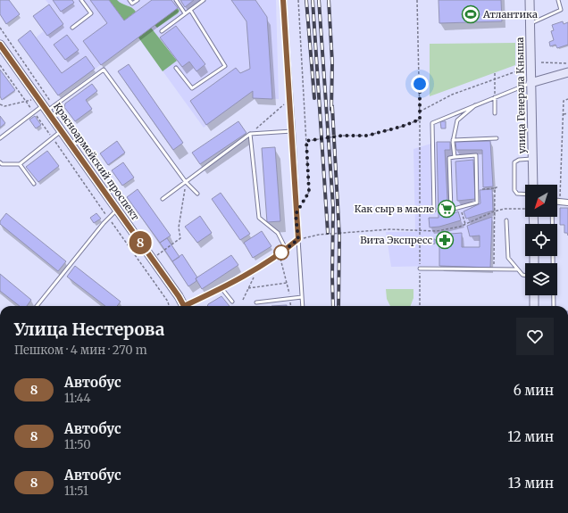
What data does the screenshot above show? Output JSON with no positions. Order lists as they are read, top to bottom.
{
  "streets": {
    "main road": ["улица Генерала Кныша", "Красноармейский проспект"]
  },
  "places": {
    "sports": ["Атлантика"],
    "supermarket": ["Как сыр в масле"],
    "pharmacy": ["Вита Экспресс"]
  },
  "lines": ["bus line 8"],
  "north": "bottom left",
  "page": {
    "on_map": "8",
    "heading": ["Улица Нестерова", "Пешком · 4 мин · 270 m"],
    "list": [
      {
        "mark": "8",
        "name": "Автобус",
        "note": "11:44",
        "value": "6 мин"
      },
      {
        "mark": "8",
        "name": "Автобус",
        "note": "11:50",
        "value": "12 мин"
      },
      {
        "mark": "8",
        "name": "Автобус",
        "note": "11:51",
        "value": "13 мин"
      }
    ]
  }
}
